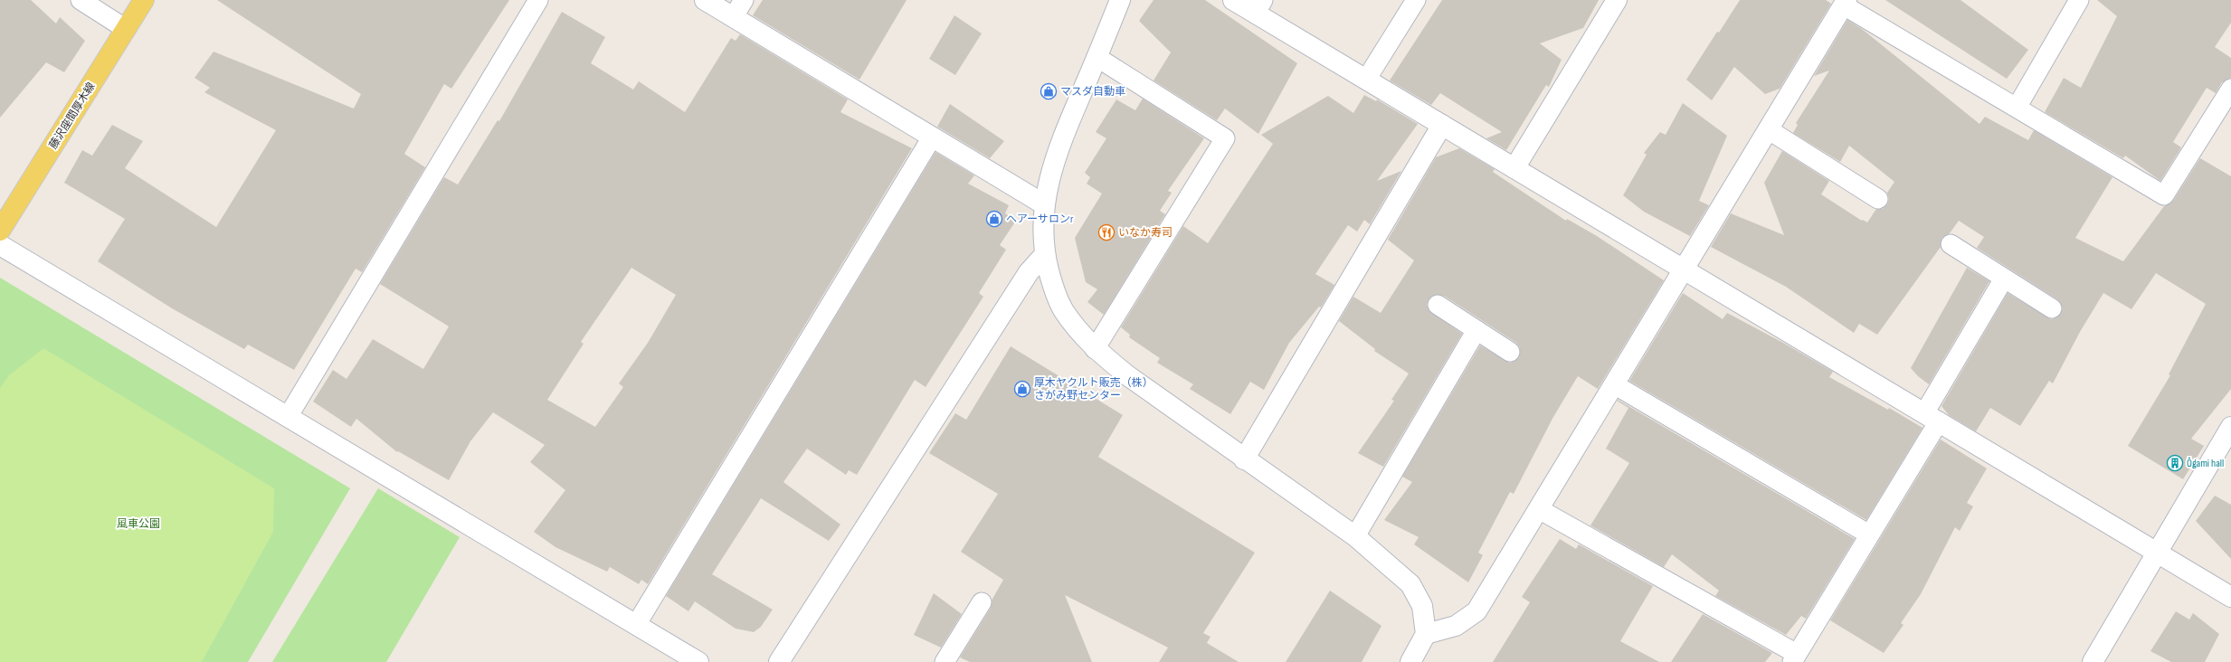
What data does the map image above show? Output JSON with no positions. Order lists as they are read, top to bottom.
{
  "streets": {
    "main road": ["藤沢座間厚木線"]
  },
  "parks": ["風車公園"],
  "places": {
    "shop": ["マスダ自動車", "ヘアーサロンr", "厚木ヤクルト販売（株） さがみ野センター"],
    "restaurant": ["いなか寿司"],
    "building": ["Ōgami hall"]
  }
}
